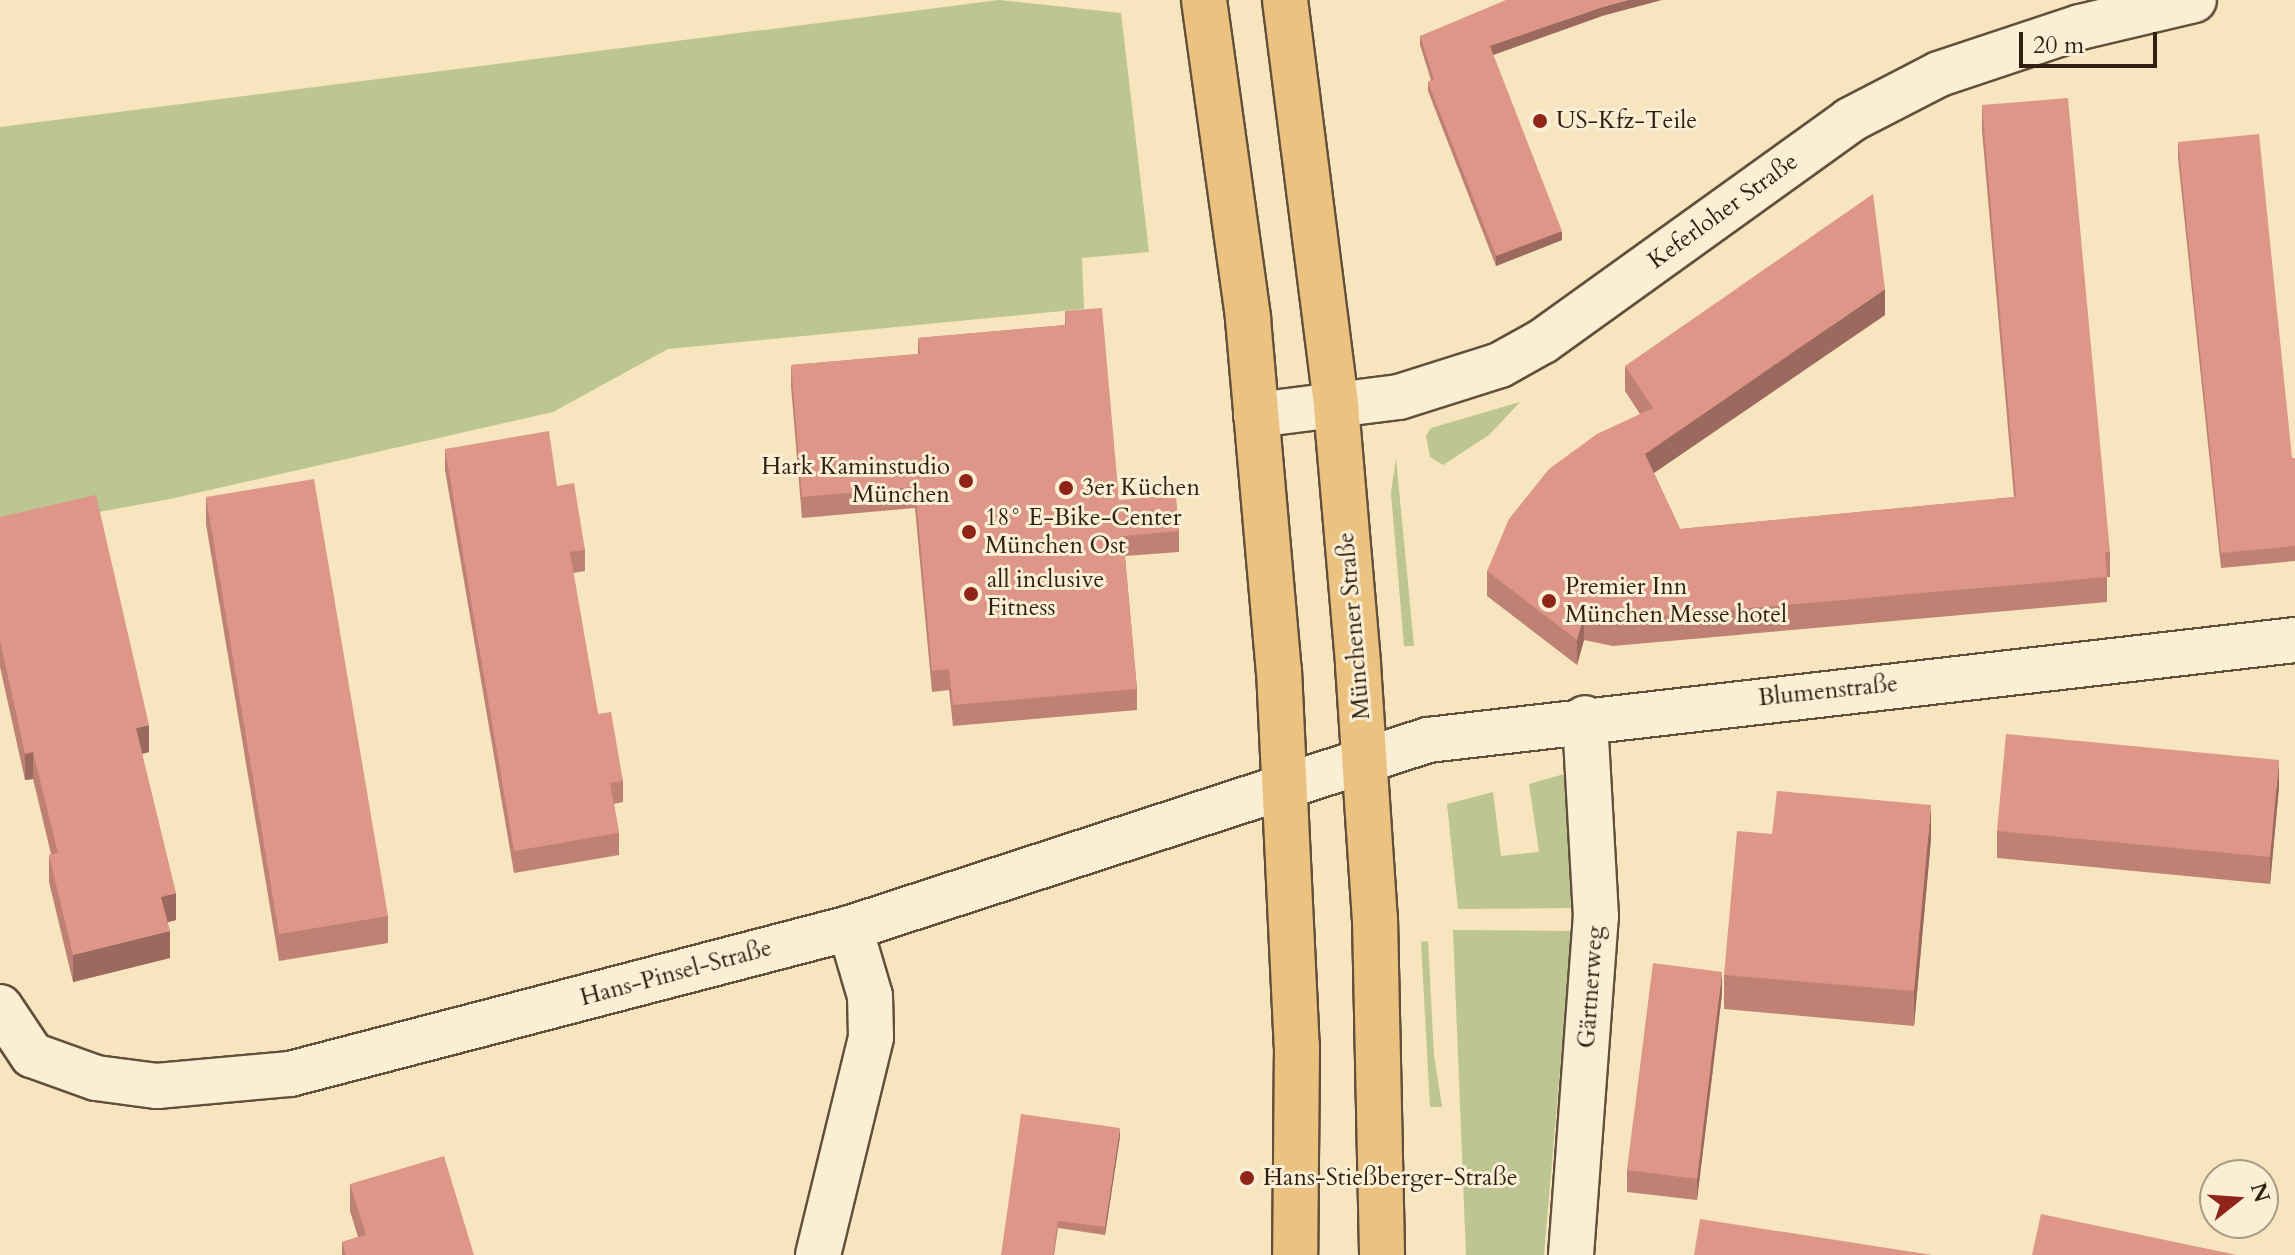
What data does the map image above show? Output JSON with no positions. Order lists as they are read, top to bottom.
{
  "streets": {
    "main road": ["Münchener Straße"],
    "street": [
      "Keferloher Straße",
      "Blumenstraße",
      "Hans-Pinsel-Straße",
      "Gärtnerweg"
    ]
  },
  "crossings": [
    ["Keferloher Straße", "Münchener Straße"],
    ["Münchener Straße", "Blumenstraße"],
    ["Münchener Straße", "Hans-Pinsel-Straße"],
    ["Blumenstraße", "Hans-Pinsel-Straße"],
    ["Blumenstraße", "Gärtnerweg"]
  ],
  "places": [
    "US-Kfz-Teile",
    "Hark Kaminstudio München",
    "3er Küchen",
    "18° E-Bike-Center München Ost",
    "all inclusive Fitness",
    "Premier Inn München Messe hotel",
    "Hans-Stießberger-Straße"
  ],
  "scale_bar": "20 m",
  "north": "right"
}
